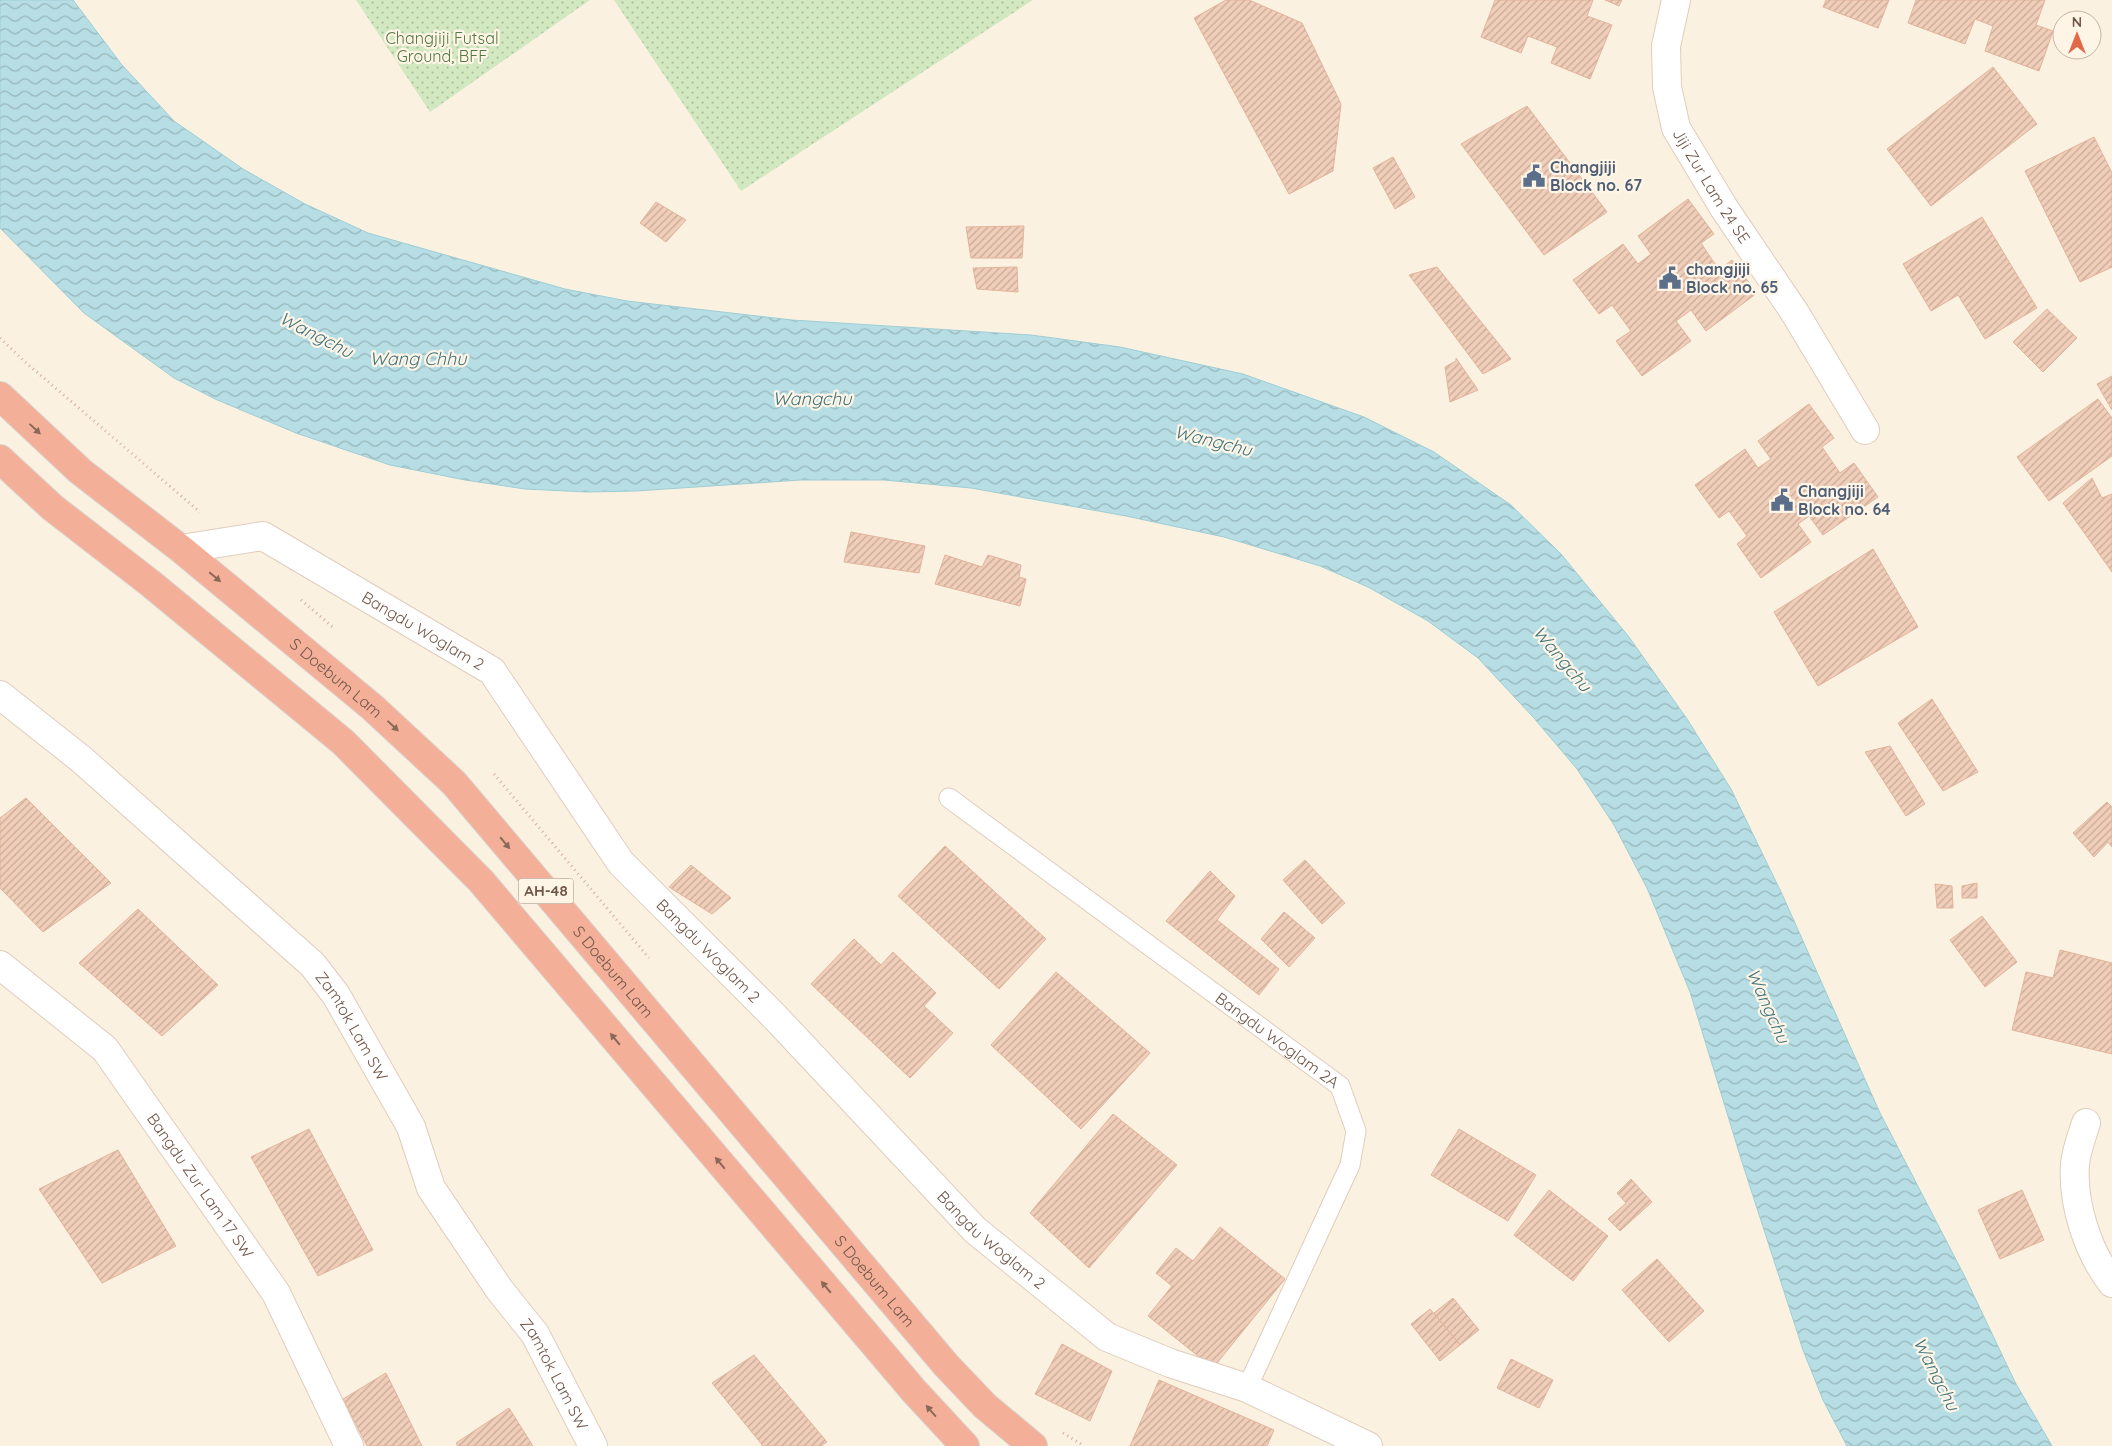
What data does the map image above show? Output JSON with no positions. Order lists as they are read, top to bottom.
{
  "streets": {
    "highway": ["S Doebum Lam", "AH-48"],
    "street": [
      "Jiji Zur Lam 24 SE",
      "Bangdu Woglam 2",
      "Zamtok Lam SW",
      "Bangdu Zur Lam 17 SW"
    ],
    "lane": ["Bangdu Woglam 2A"]
  },
  "crossings": [
    ["Bangdu Woglam 2", "S Doebum Lam"],
    ["Bangdu Woglam 2", "Bangdu Woglam 2A"]
  ],
  "water": ["Wangchu", "Wang Chhu"],
  "parks": ["Changjiji Futsal Ground, BFF"],
  "places": {
    "public building": ["Changjiji Block no. 67", "changjiji Block no. 65", "Changjiji Block no. 64"]
  },
  "north": "top"
}
